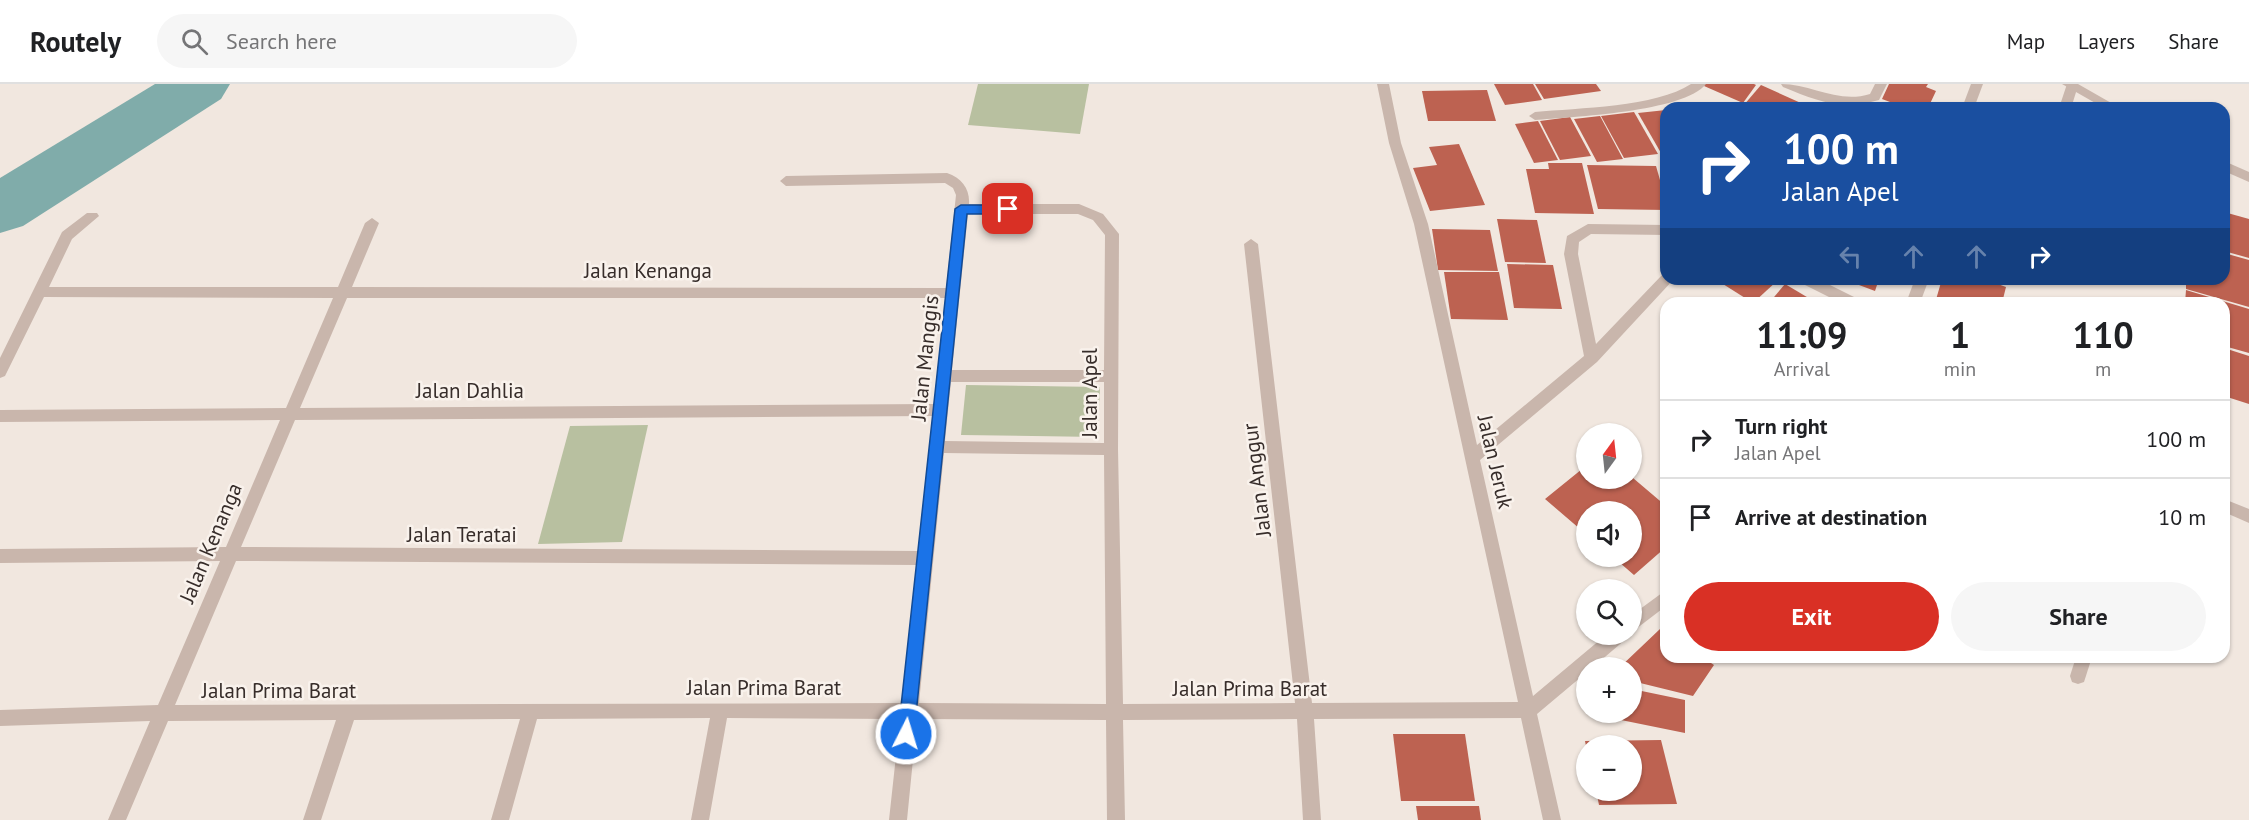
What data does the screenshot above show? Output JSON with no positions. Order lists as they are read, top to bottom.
{
  "streets": {
    "street": [
      "Jalan Kenanga",
      "Jalan Manggis",
      "Jalan Dahlia",
      "Jalan Apel",
      "Jalan Jeruk",
      "Jalan Anggur",
      "Jalan Teratai",
      "Jalan Prima Barat"
    ]
  },
  "crossings": [
    ["Jalan Kenanga", "Jalan Manggis"],
    ["Jalan Kenanga", "Jalan Dahlia"],
    ["Jalan Kenanga", "Jalan Teratai"],
    ["Jalan Kenanga", "Jalan Prima Barat"],
    ["Jalan Manggis", "Jalan Dahlia"],
    ["Jalan Manggis", "Jalan Apel"],
    ["Jalan Manggis", "Jalan Teratai"],
    ["Jalan Manggis", "Jalan Prima Barat"],
    ["Jalan Apel", "Jalan Prima Barat"],
    ["Jalan Jeruk", "Jalan Prima Barat"],
    ["Jalan Anggur", "Jalan Prima Barat"]
  ],
  "north": "top",
  "page": {
    "header": "Routely",
    "search": "Search here",
    "nav": ["Map", "Layers", "Share"],
    "turn": ["100 m", "Jalan Apel"],
    "eta": [
      "11:09",
      "Arrival",
      "1",
      "min",
      "110",
      "m"
    ],
    "list": [
      {
        "name": "Turn right",
        "note": "Jalan Apel",
        "value": "100 m"
      },
      {
        "name": "Arrive at destination",
        "value": "10 m"
      }
    ],
    "map_buttons": ["+", "−"],
    "buttons": ["Exit", "Share"]
  }
}
